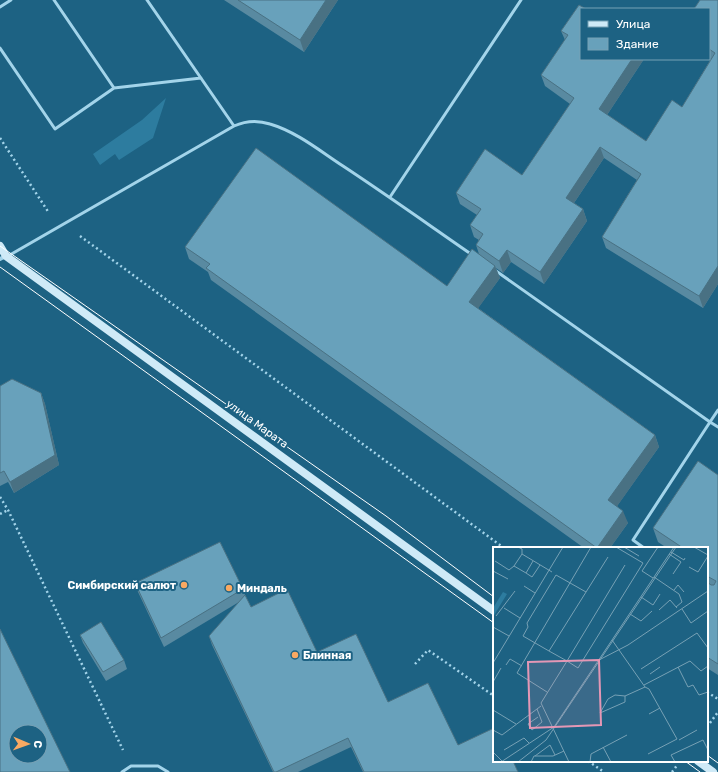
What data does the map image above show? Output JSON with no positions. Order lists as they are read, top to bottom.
{
  "streets": {
    "street": ["улица Марата"]
  },
  "places": ["Симбирский салют", "Миндаль", "Блинная"],
  "legend": ["Улица", "Здание"],
  "north": "right"
}
